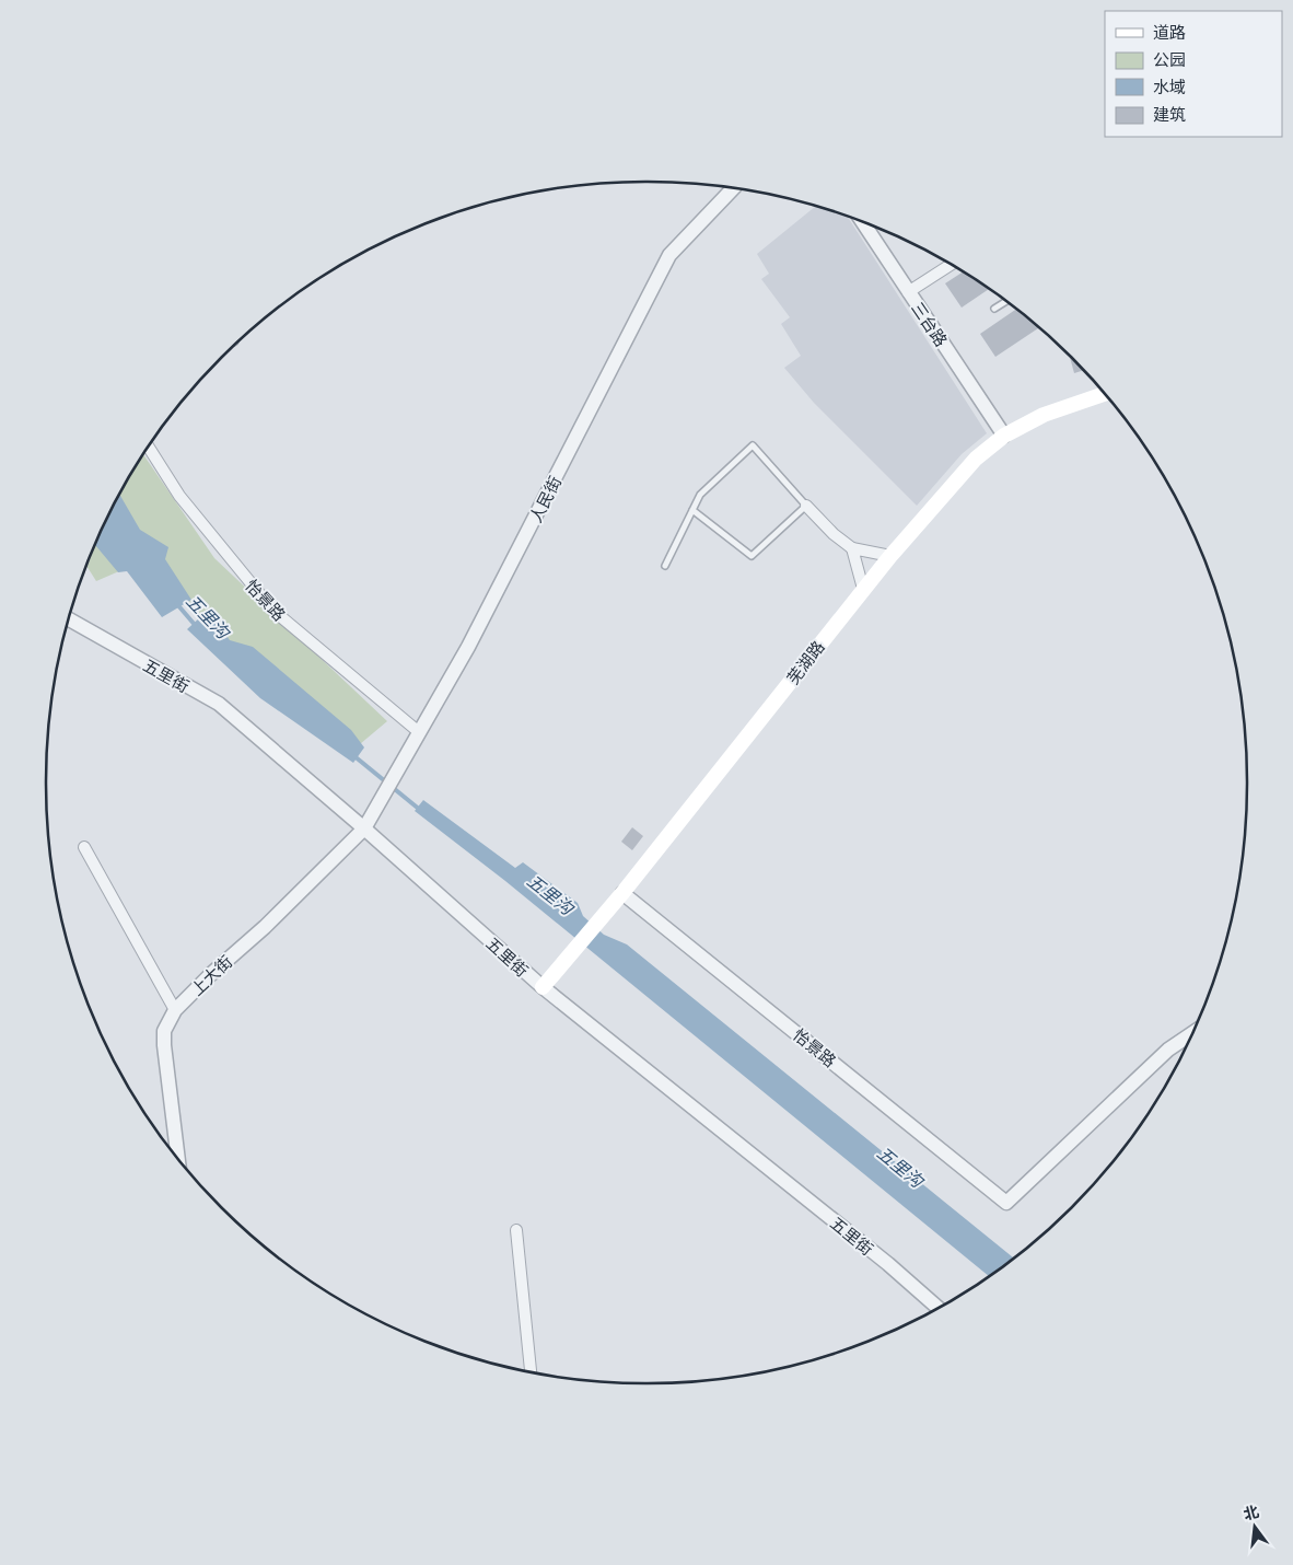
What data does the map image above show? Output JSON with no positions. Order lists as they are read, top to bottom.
{
  "streets": {
    "main road": ["芜湖路"],
    "street": [
      "三台路",
      "人民街",
      "怡景路",
      "五里街",
      "上大街"
    ]
  },
  "crossings": [
    ["三台路", "芜湖路"],
    ["人民街", "怡景路"],
    ["人民街", "五里街"],
    ["人民街", "上大街"],
    ["怡景路", "芜湖路"],
    ["芜湖路", "五里街"],
    ["五里街", "上大街"]
  ],
  "water": ["五里沟"],
  "legend": [
    "道路",
    "公园",
    "水域",
    "建筑"
  ],
  "north": "top"
}
